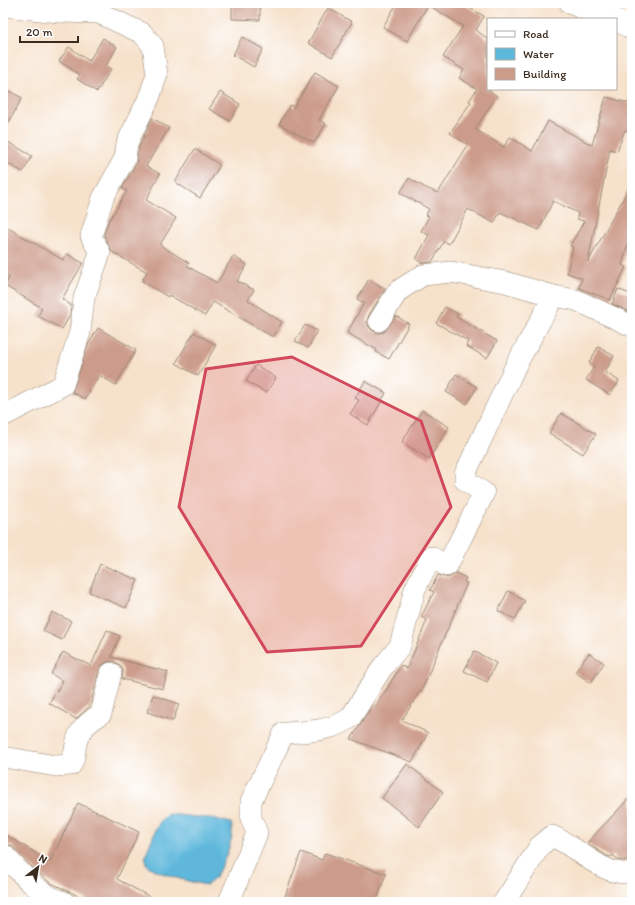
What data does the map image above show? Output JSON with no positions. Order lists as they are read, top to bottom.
{
  "legend": ["Road", "Water", "Building"],
  "scale_bar": "20 m",
  "north": "top right"
}
